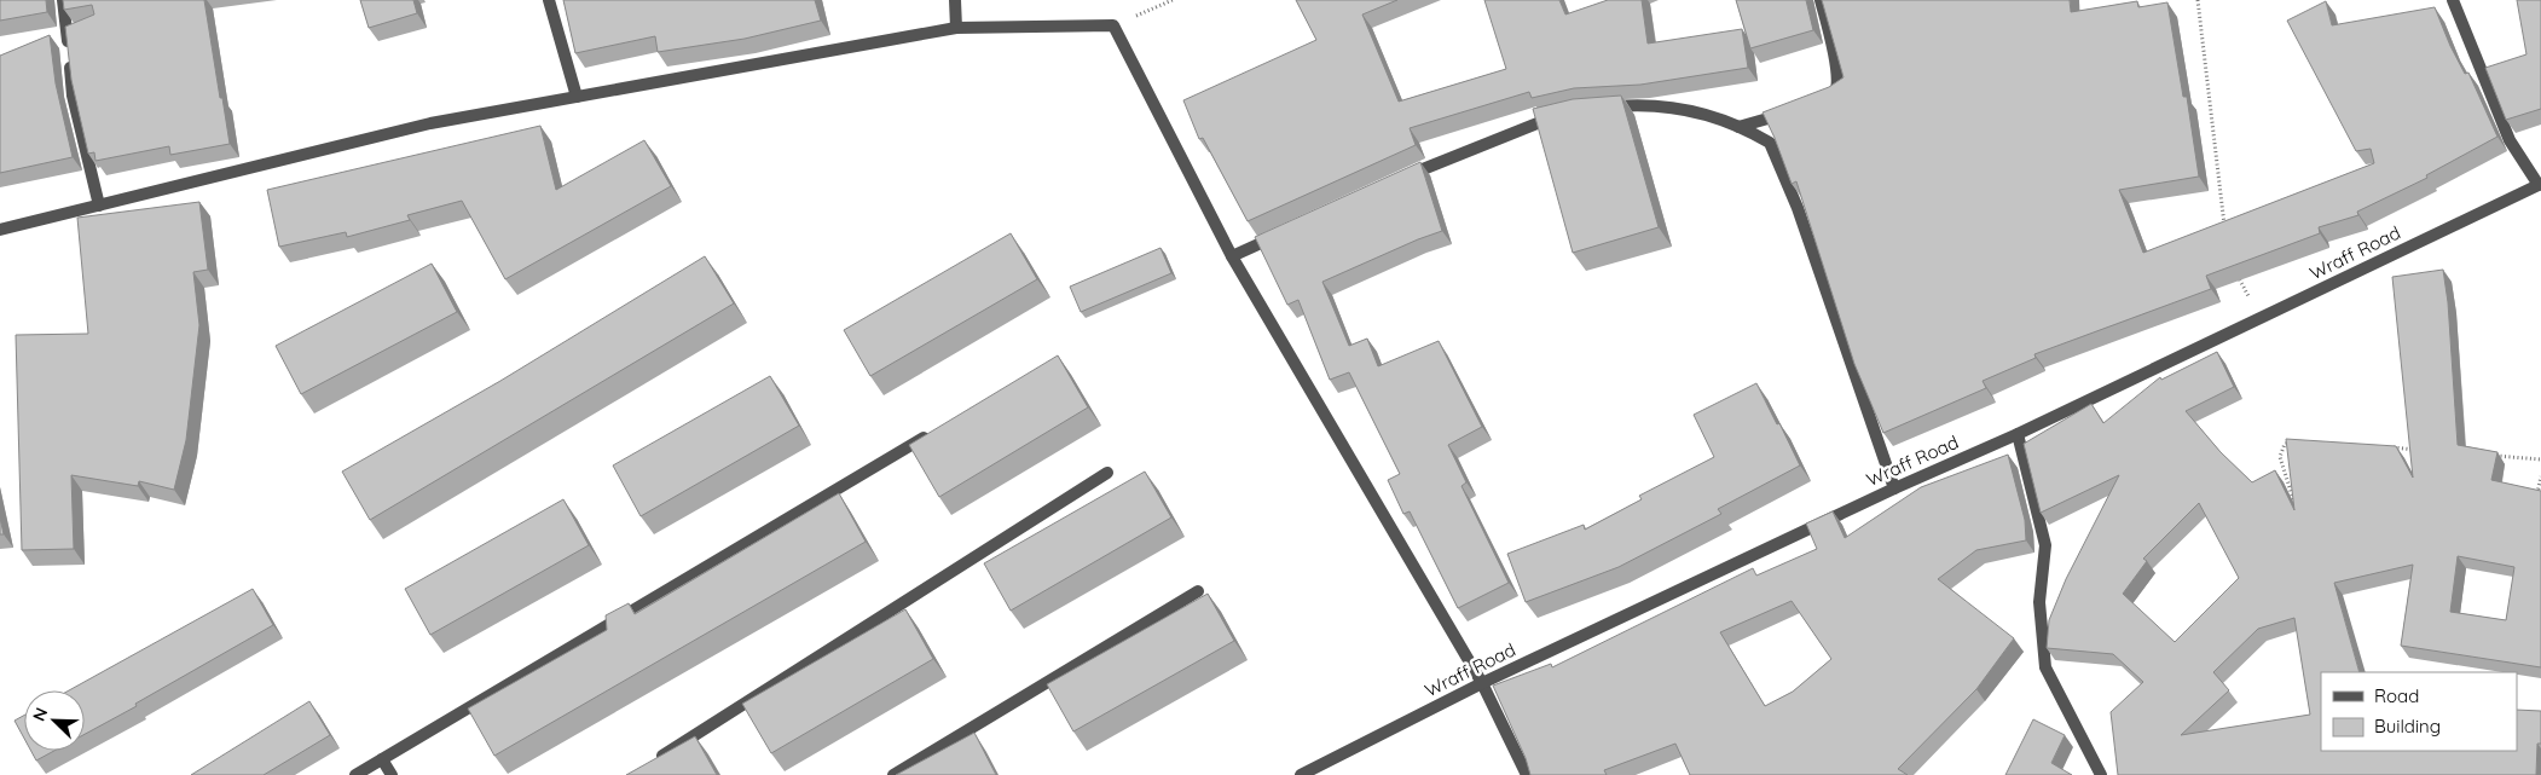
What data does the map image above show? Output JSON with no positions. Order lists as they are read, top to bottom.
{
  "streets": {
    "street": ["Wraff Road"]
  },
  "legend": ["Road", "Building"],
  "north": "top left"
}
